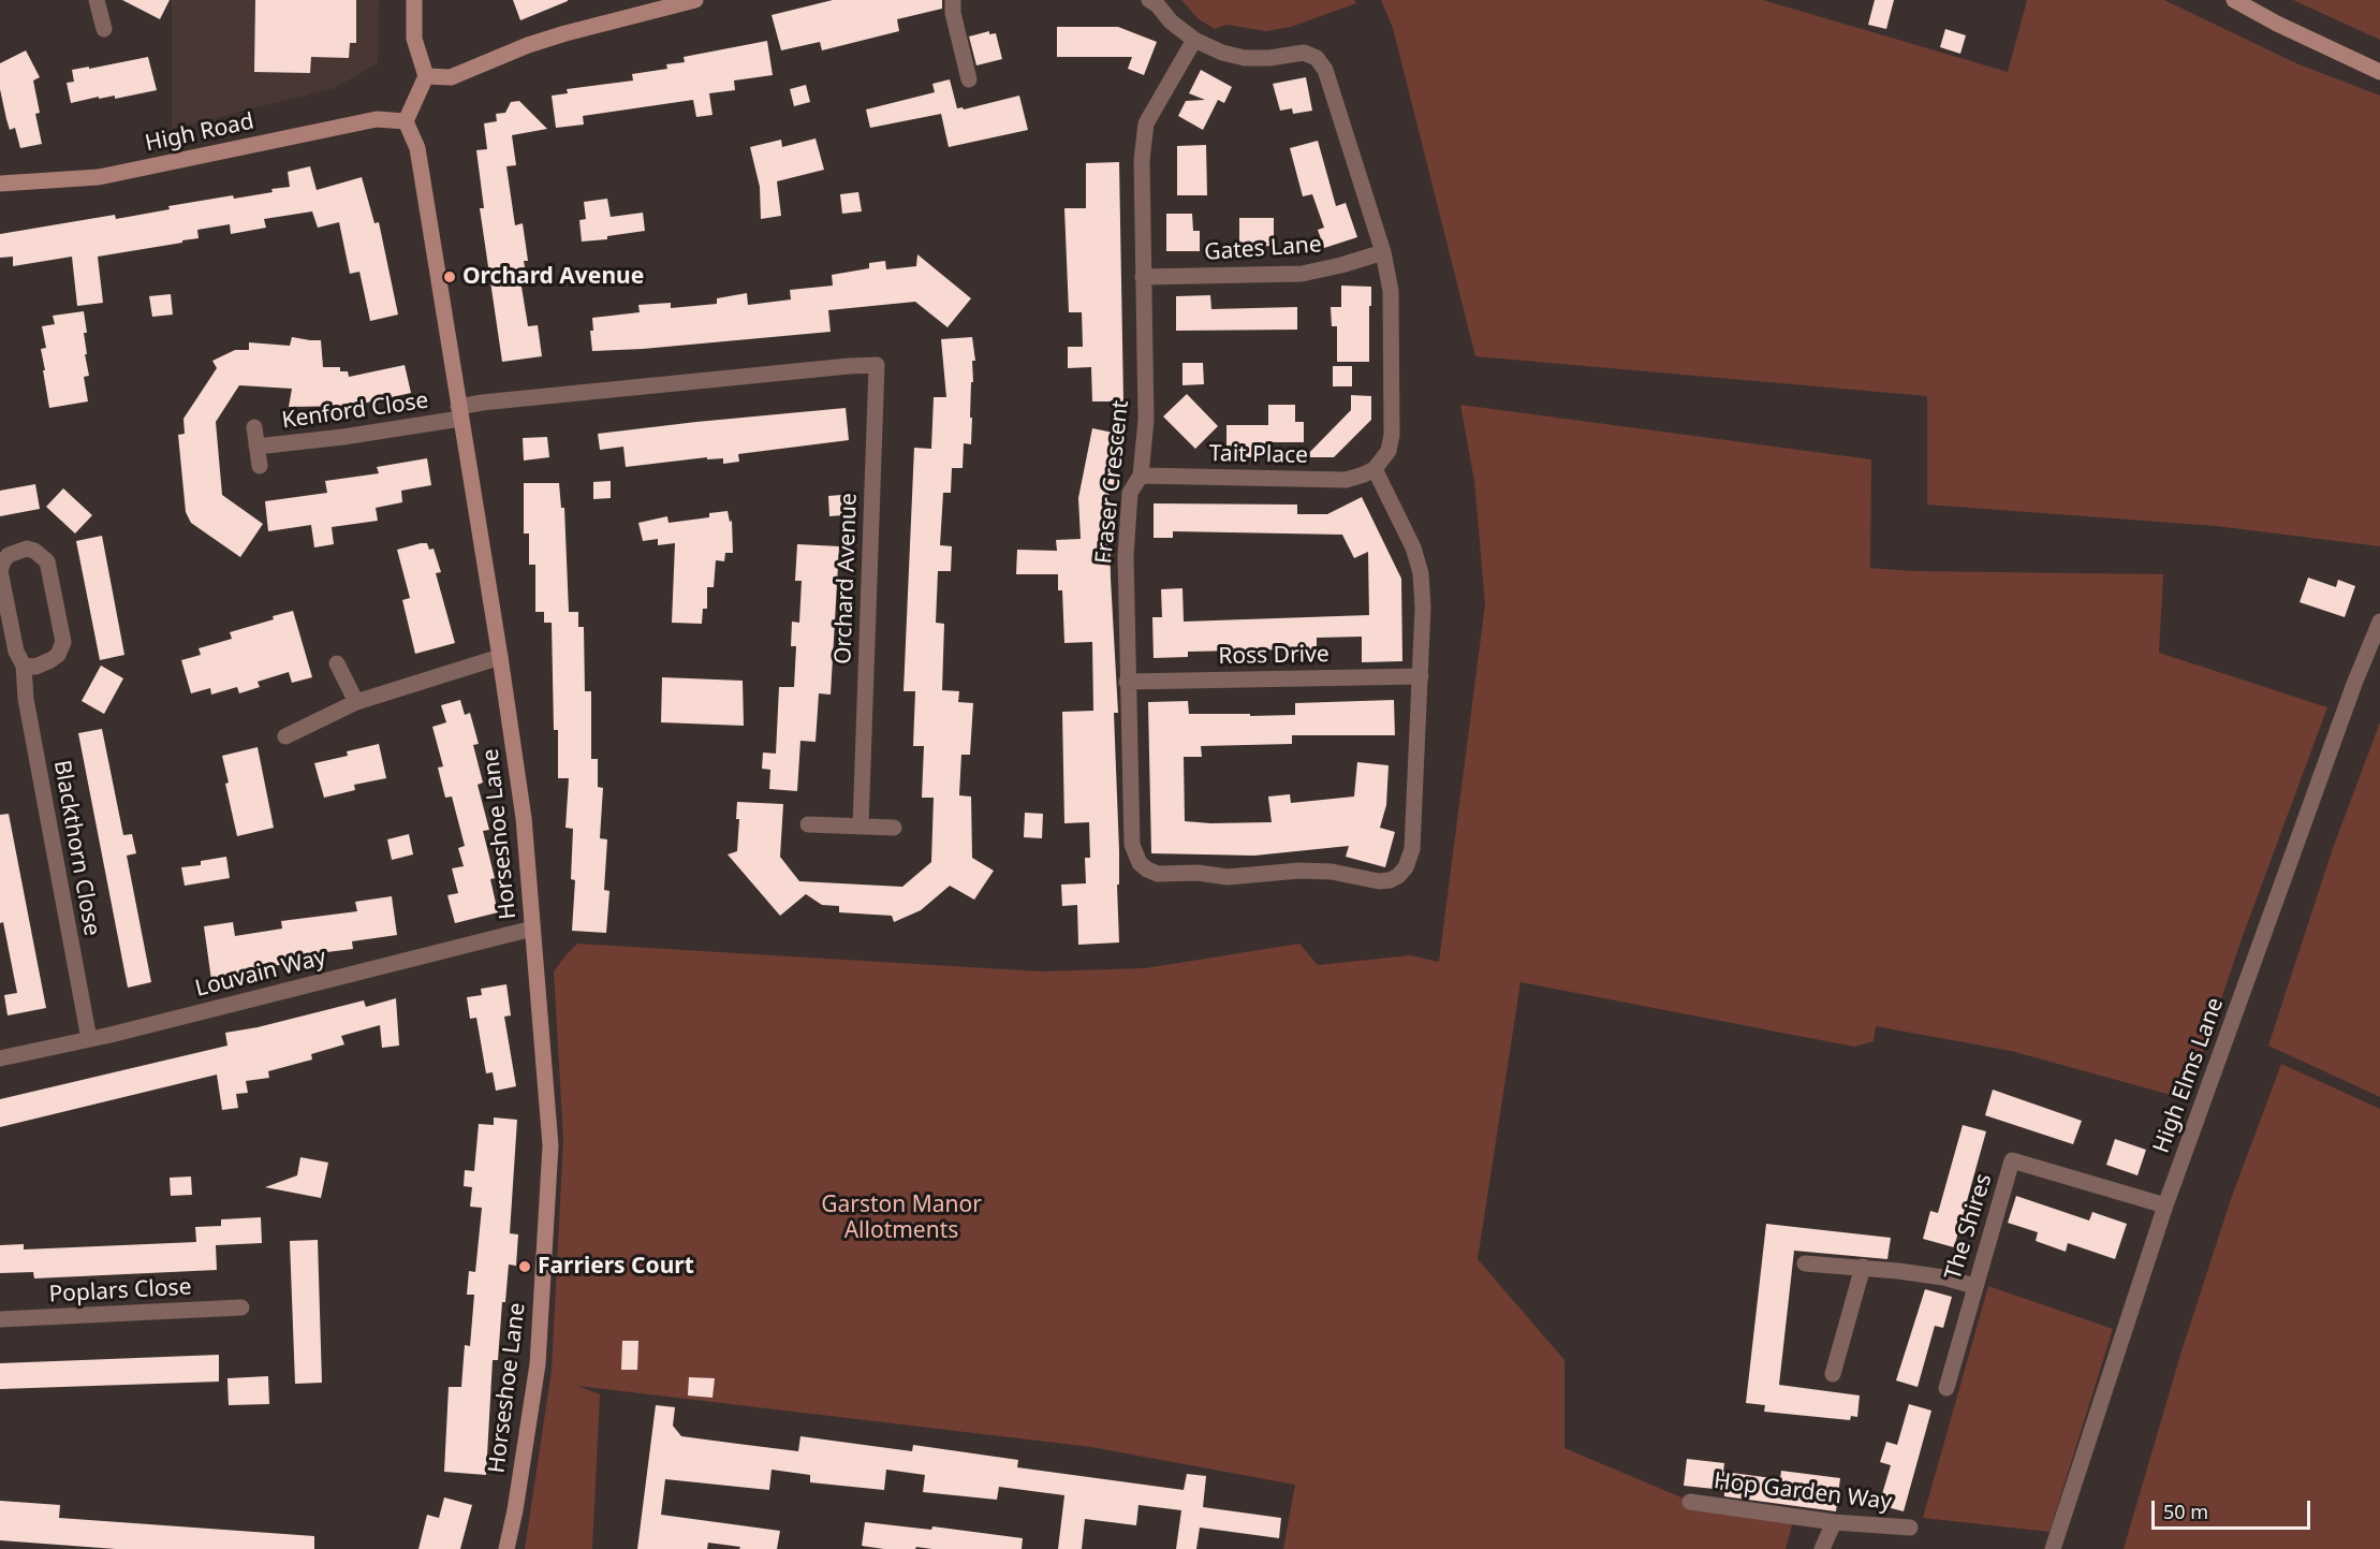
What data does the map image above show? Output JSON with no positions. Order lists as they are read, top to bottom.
{
  "streets": {
    "street": [
      "High Road",
      "Gates Lane",
      "Kenford Close",
      "Tait Place",
      "Fraser Crescent",
      "Orchard Avenue",
      "Ross Drive",
      "Horseshoe Lane",
      "Blackthorn Close",
      "Louvain Way",
      "High Elms Lane",
      "The Shires",
      "Poplars Close",
      "Hop Garden Way"
    ]
  },
  "crossings": [
    ["High Road", "Horseshoe Lane"],
    ["Gates Lane", "Fraser Crescent"],
    ["Kenford Close", "Orchard Avenue"],
    ["Kenford Close", "Horseshoe Lane"],
    ["Tait Place", "Fraser Crescent"],
    ["Fraser Crescent", "Ross Drive"],
    ["Orchard Avenue", "Horseshoe Lane"],
    ["Horseshoe Lane", "Louvain Way"],
    ["Blackthorn Close", "Louvain Way"],
    ["High Elms Lane", "The Shires"]
  ],
  "parks": ["Garston Manor Allotments"],
  "places": ["Orchard Avenue", "Farriers Court"],
  "scale_bar": "50 m"
}
